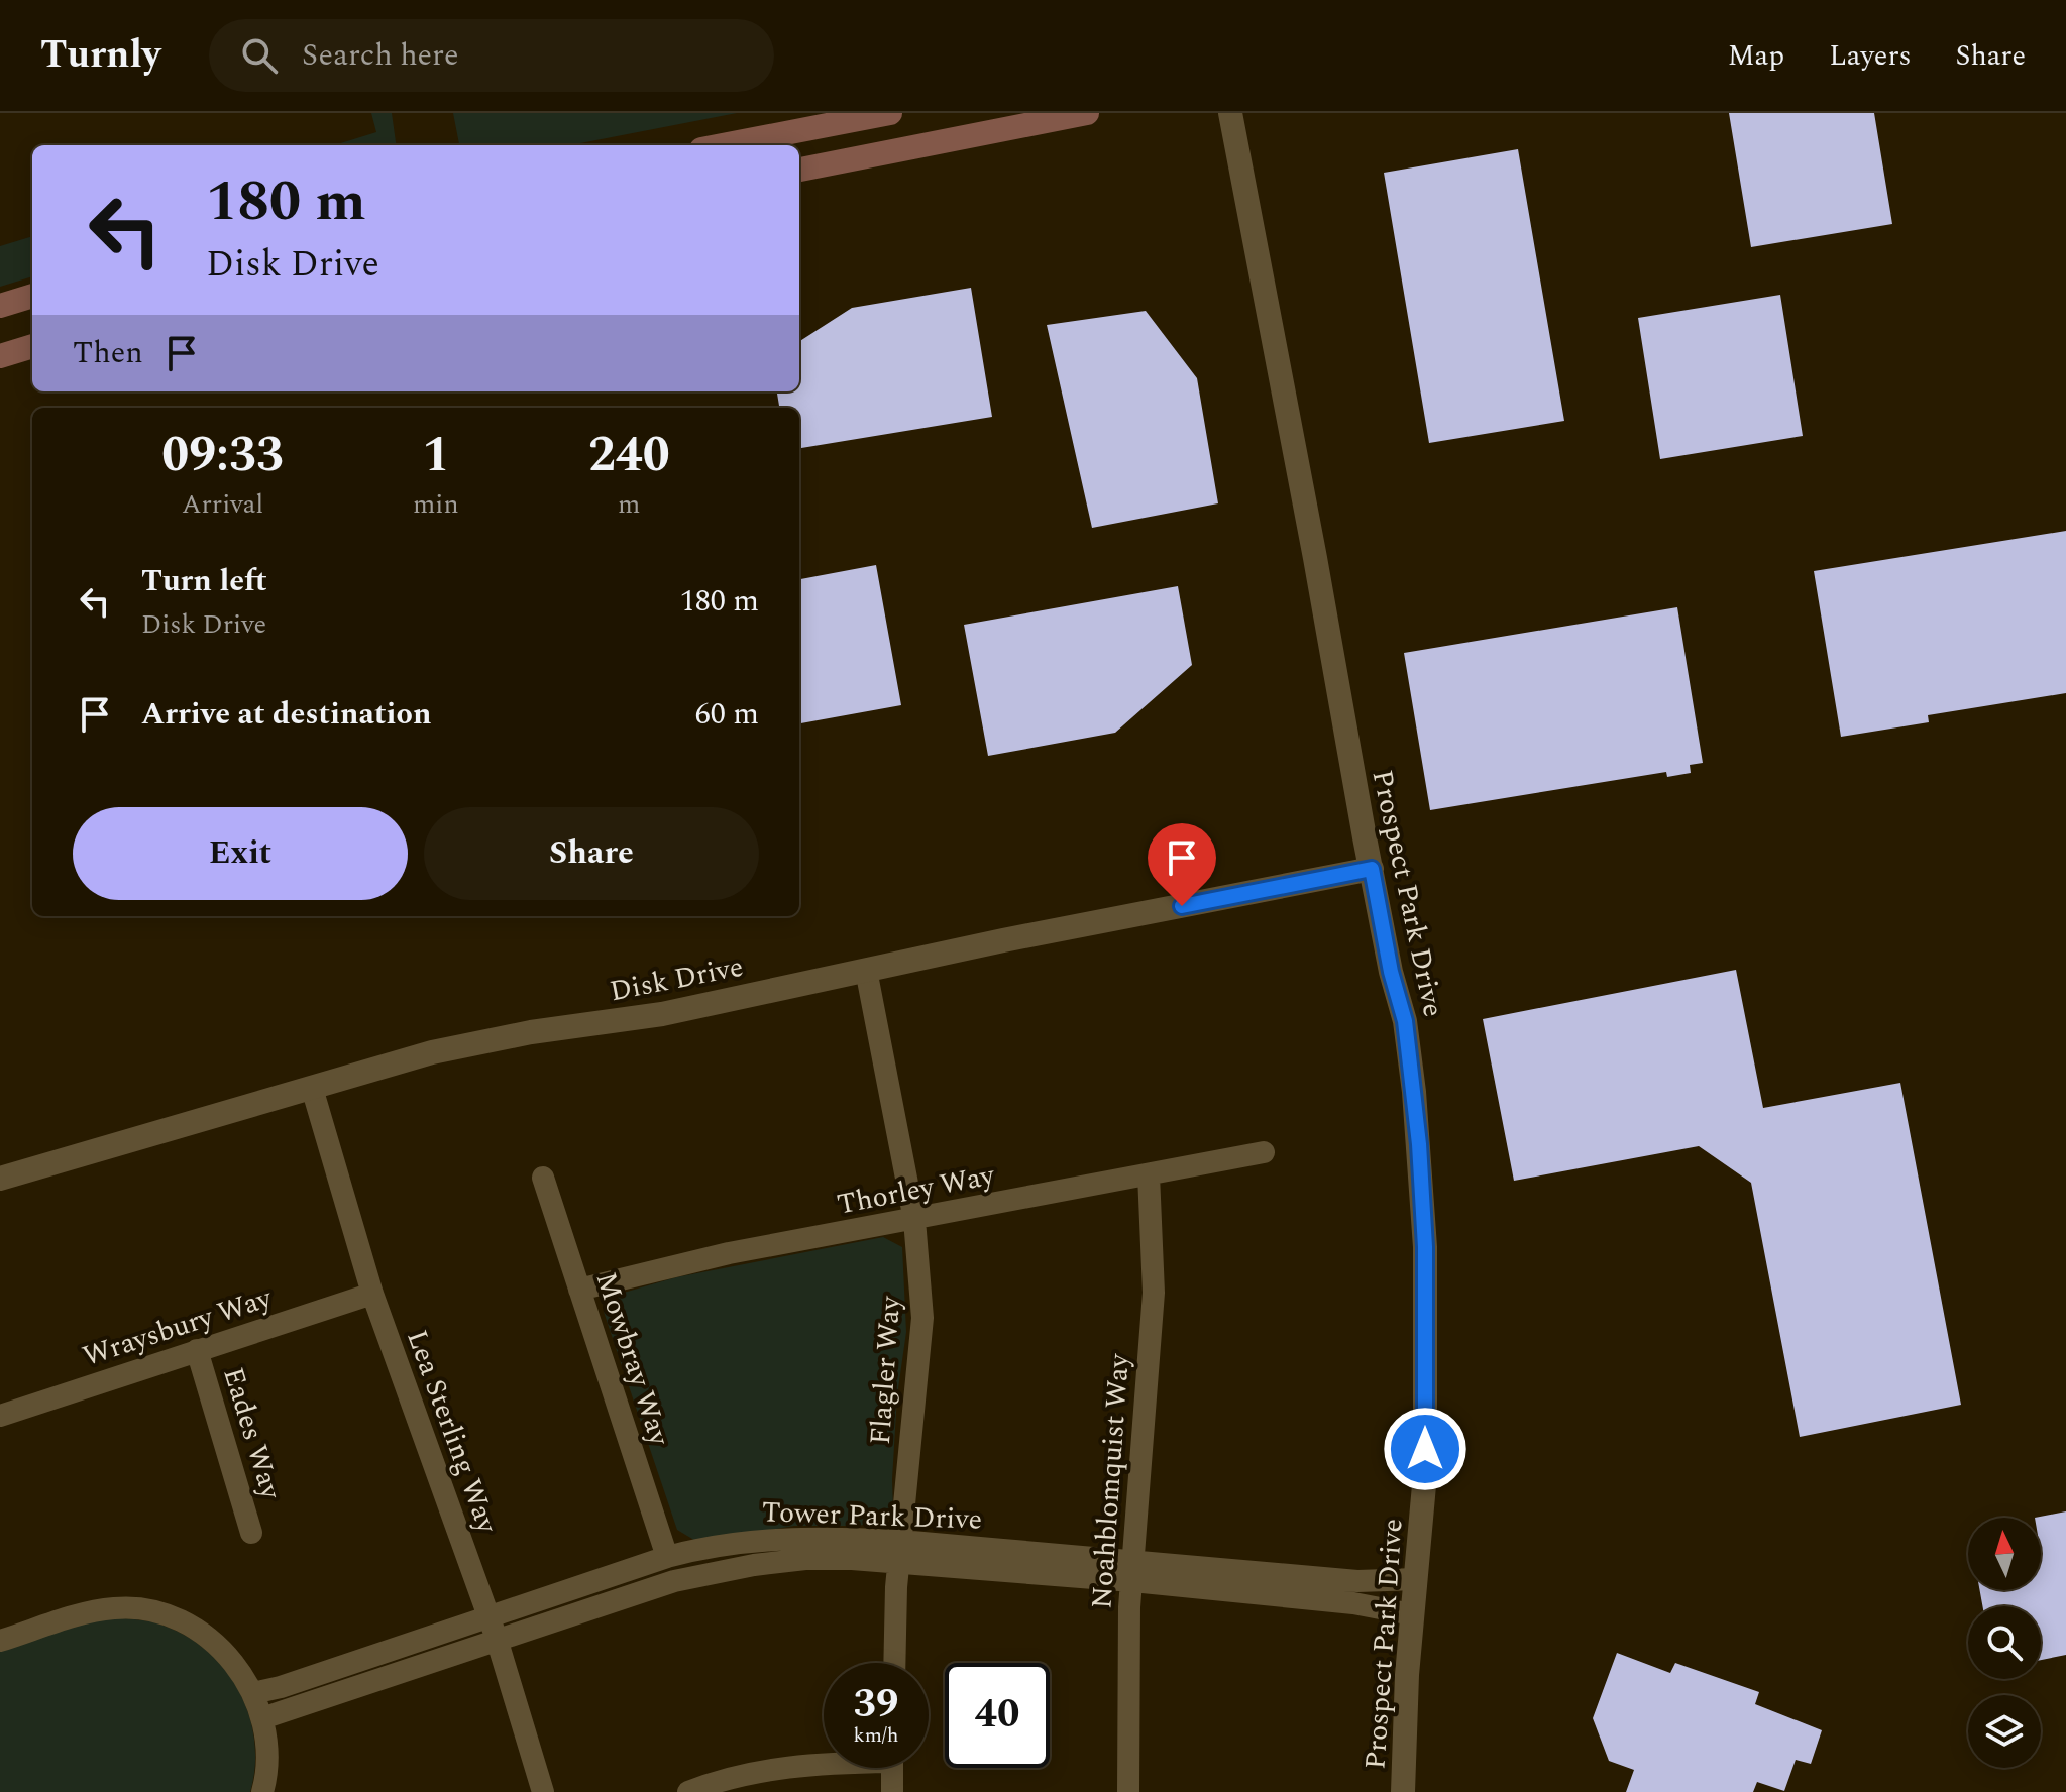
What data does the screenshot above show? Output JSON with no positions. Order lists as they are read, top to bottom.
{
  "streets": {
    "street": [
      "Prospect Park Drive",
      "Disk Drive",
      "Thorley Way",
      "Wraysbury Way",
      "Mowbray Way",
      "Flagler Way",
      "Lea Sterling Way",
      "Eades Way",
      "Noahblomquist Way",
      "Tower Park Drive"
    ]
  },
  "crossings": [
    ["Prospect Park Drive", "Disk Drive"],
    ["Prospect Park Drive", "Tower Park Drive"],
    ["Disk Drive", "Flagler Way"],
    ["Disk Drive", "Lea Sterling Way"],
    ["Thorley Way", "Mowbray Way"],
    ["Thorley Way", "Flagler Way"],
    ["Thorley Way", "Noahblomquist Way"],
    ["Wraysbury Way", "Lea Sterling Way"],
    ["Wraysbury Way", "Eades Way"],
    ["Mowbray Way", "Tower Park Drive"],
    ["Flagler Way", "Tower Park Drive"],
    ["Lea Sterling Way", "Tower Park Drive"],
    ["Noahblomquist Way", "Tower Park Drive"]
  ],
  "north": "top",
  "page": {
    "header": "Turnly",
    "search": "Search here",
    "nav": ["Map", "Layers", "Share"],
    "turn": ["180 m", "Disk Drive"],
    "then": "Then",
    "eta": [
      "09:33",
      "Arrival",
      "1",
      "min",
      "240",
      "m"
    ],
    "list": [
      {
        "name": "Turn left",
        "note": "Disk Drive",
        "value": "180 m"
      },
      {
        "name": "Arrive at destination",
        "value": "60 m"
      }
    ],
    "buttons": ["Exit", "Share"],
    "speed": "39 km/h",
    "limit": "40"
  }
}
